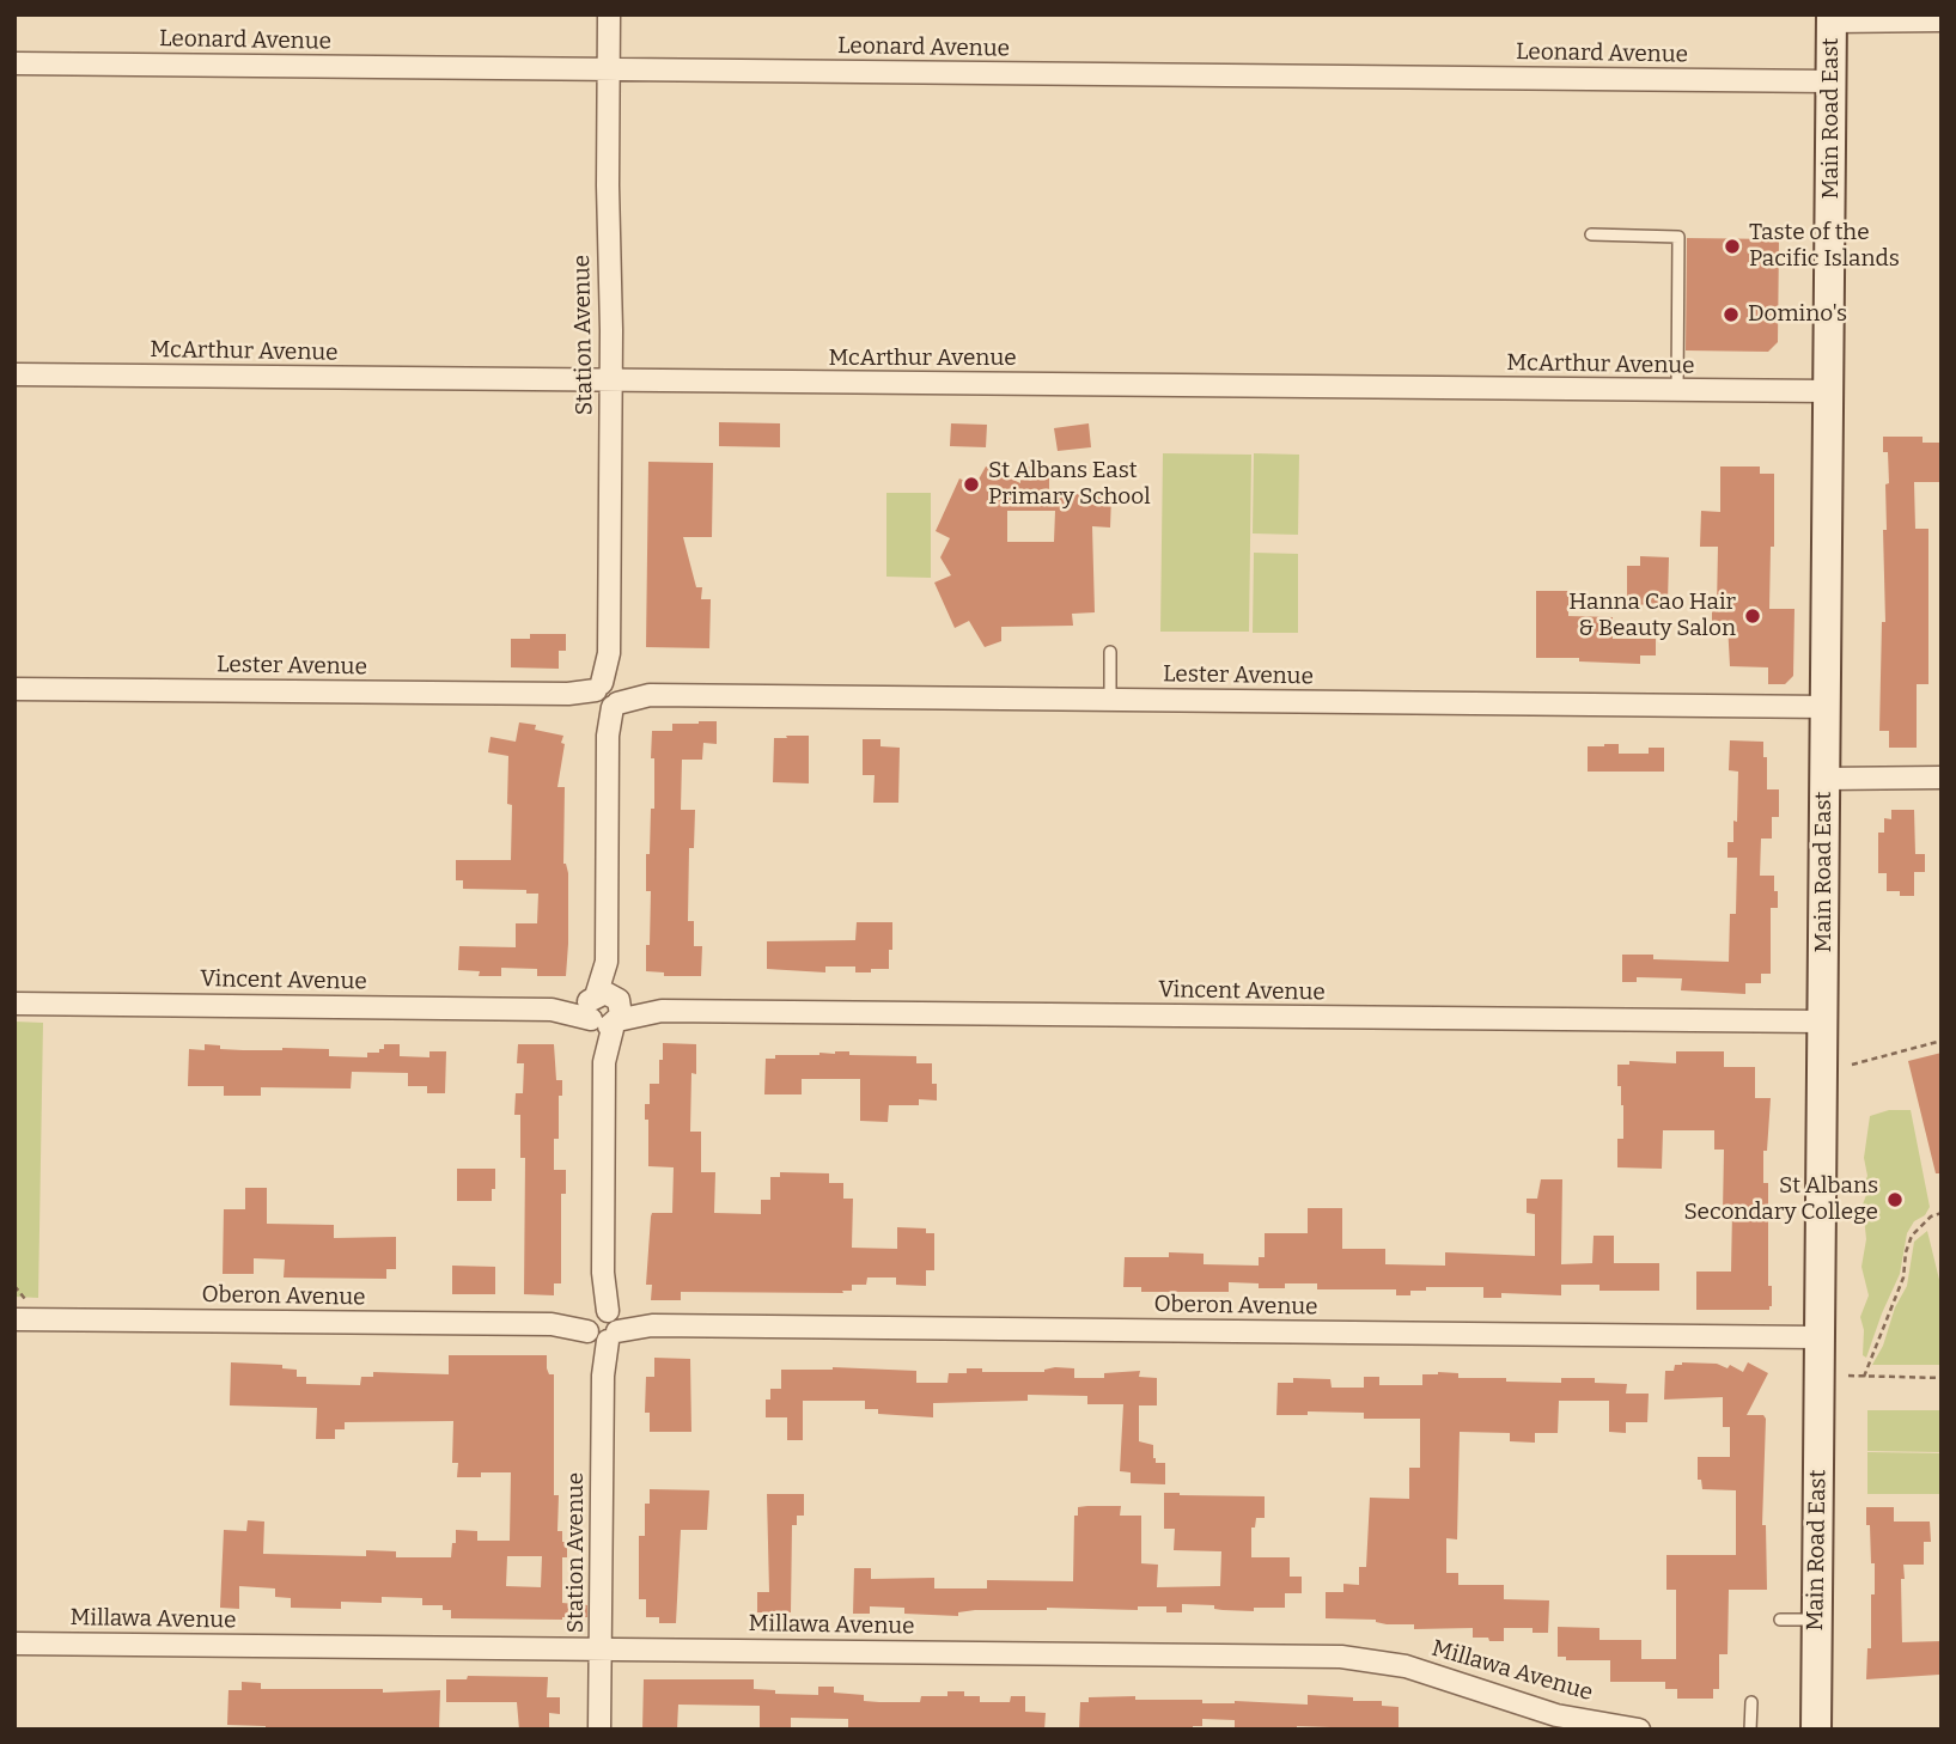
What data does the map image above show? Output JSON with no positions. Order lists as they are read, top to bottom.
{
  "streets": {
    "main road": ["Main Road East"],
    "street": [
      "Leonard Avenue",
      "Station Avenue",
      "McArthur Avenue",
      "Lester Avenue",
      "Vincent Avenue",
      "Oberon Avenue",
      "Millawa Avenue"
    ]
  },
  "crossings": [
    ["Leonard Avenue", "Main Road East"],
    ["Leonard Avenue", "Station Avenue"],
    ["Main Road East", "McArthur Avenue"],
    ["Main Road East", "Lester Avenue"],
    ["Main Road East", "Vincent Avenue"],
    ["Main Road East", "Oberon Avenue"],
    ["Station Avenue", "McArthur Avenue"],
    ["Station Avenue", "Lester Avenue"],
    ["Station Avenue", "Vincent Avenue"],
    ["Station Avenue", "Oberon Avenue"],
    ["Station Avenue", "Millawa Avenue"]
  ],
  "places": [
    "Taste of the Pacific Islands",
    "Domino's",
    "St Albans East Primary School",
    "Hanna Cao Hair & Beauty Salon",
    "St Albans Secondary College"
  ]
}
